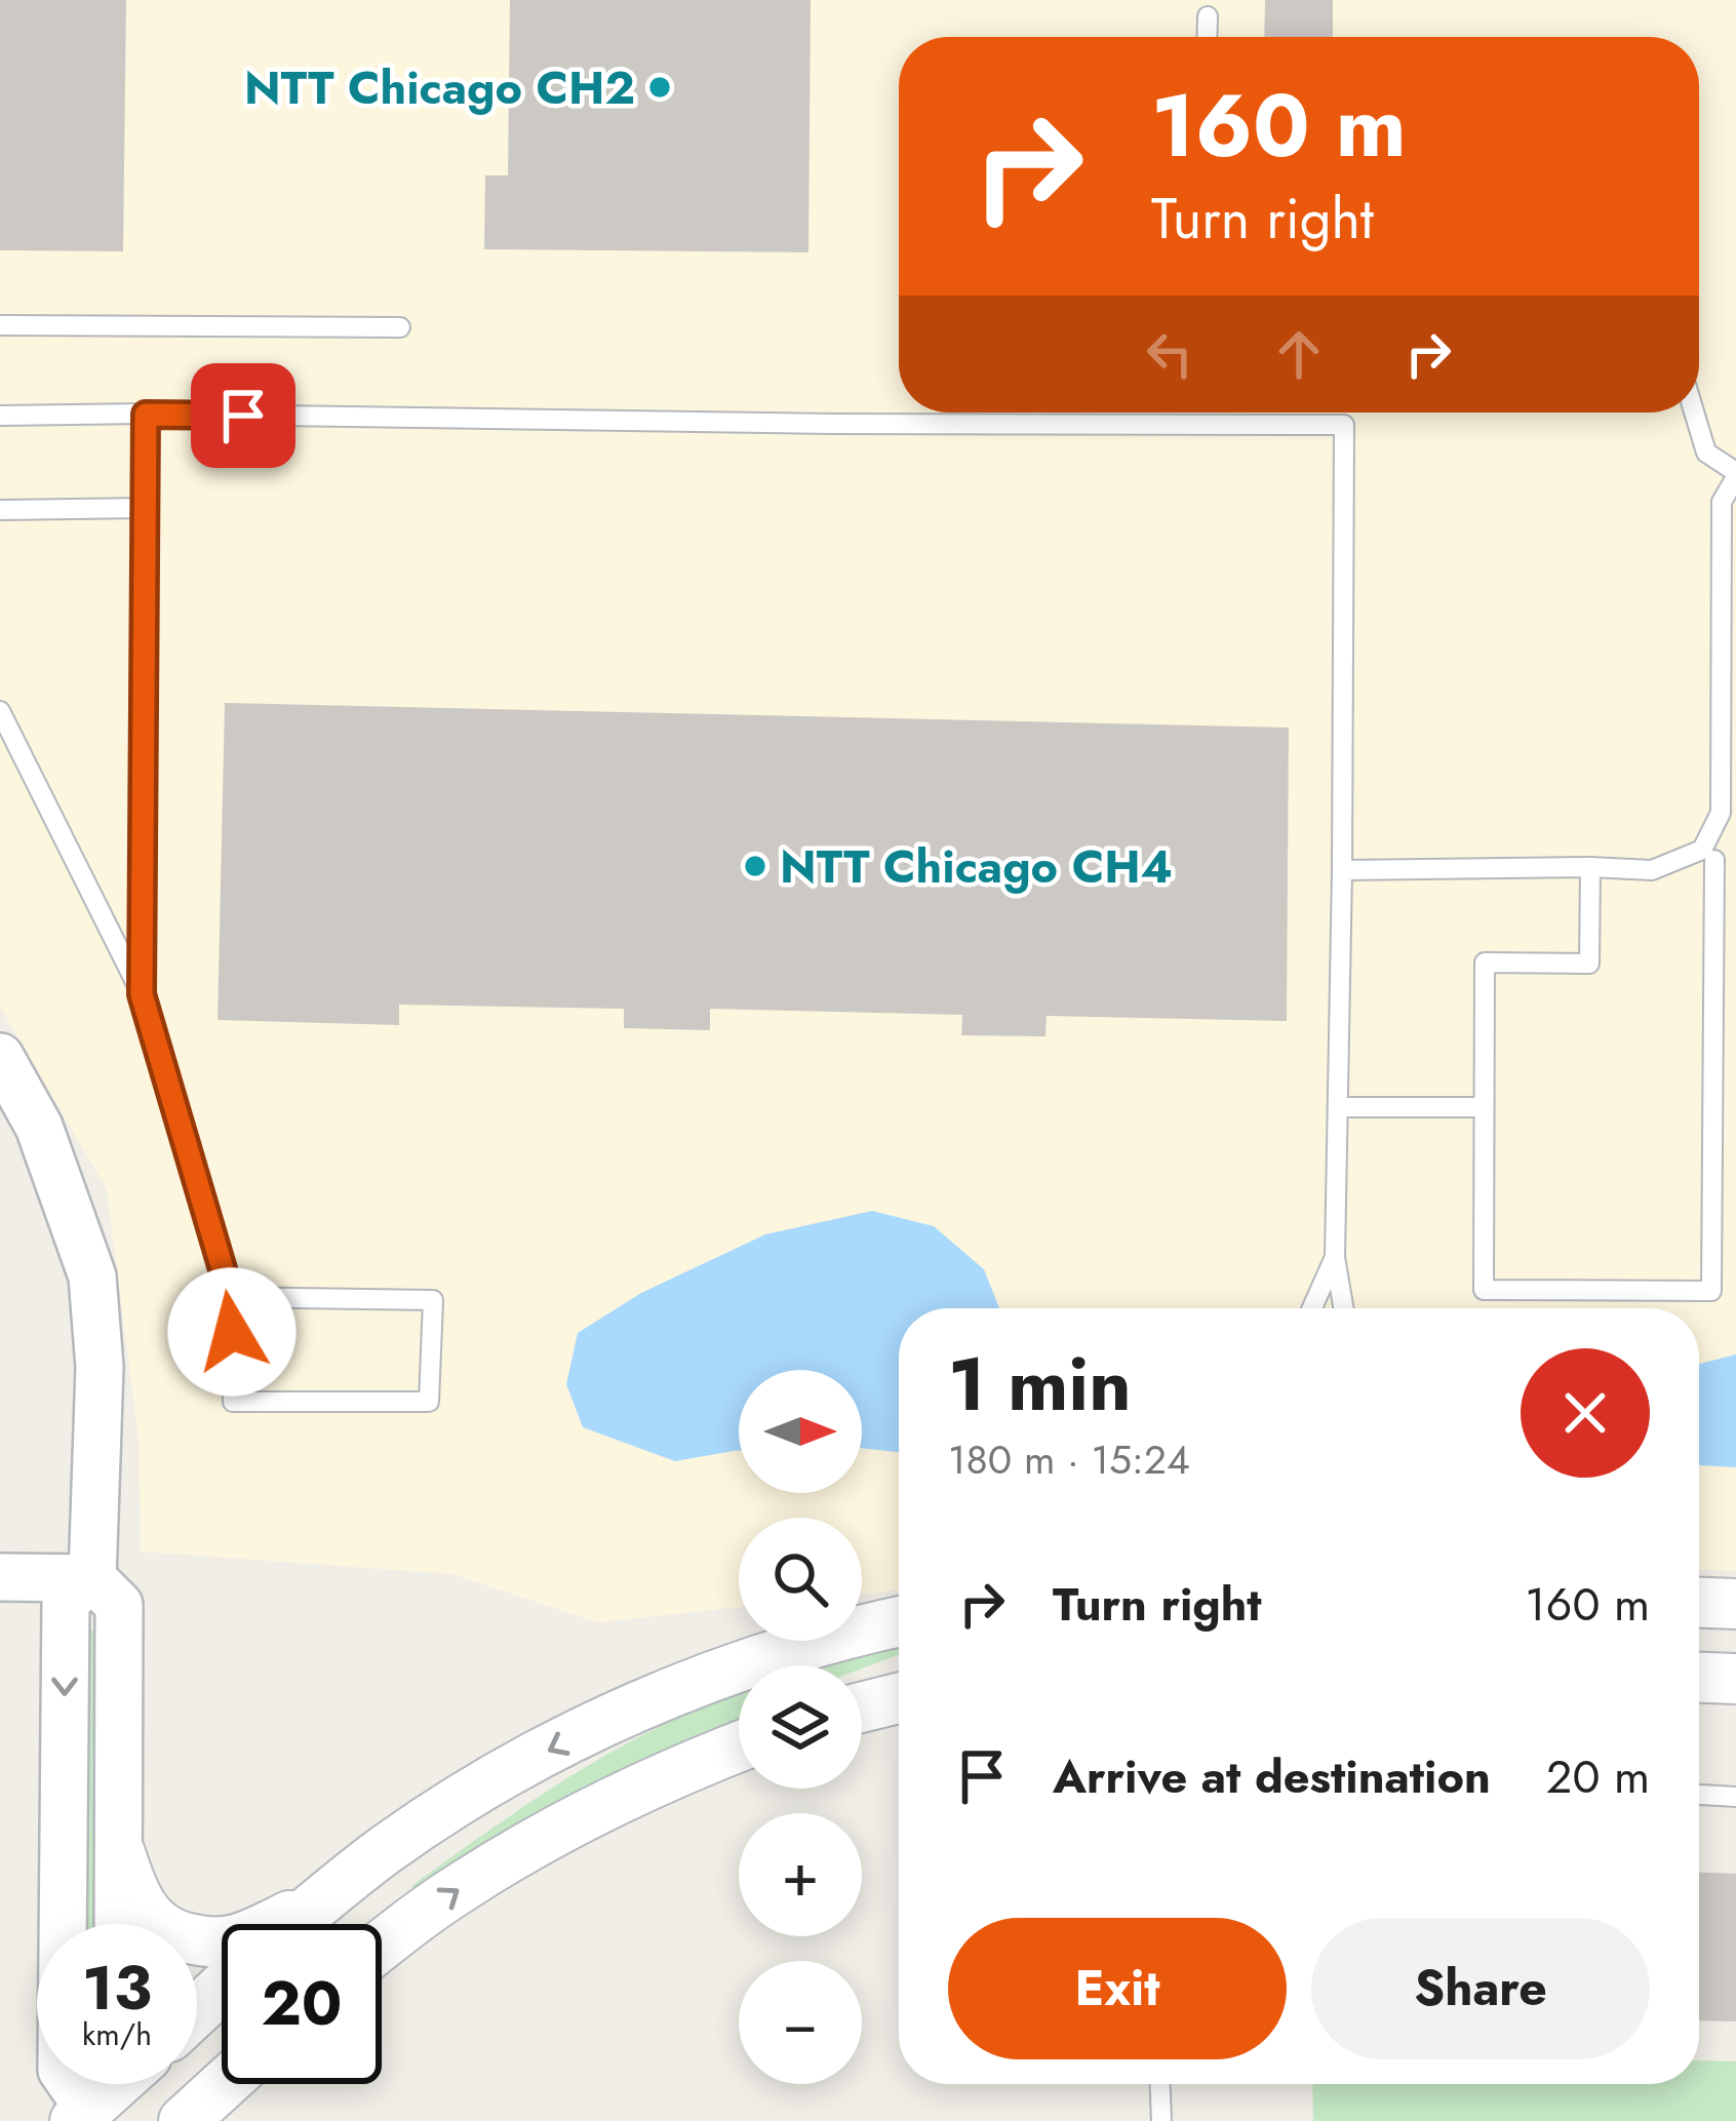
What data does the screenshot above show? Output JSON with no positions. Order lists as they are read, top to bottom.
{
  "places": ["NTT Chicago CH2", "NTT Chicago CH4"],
  "north": "right",
  "page": {
    "turn": ["160 m", "Turn right"],
    "heading": ["1 min", "180 m · 15:24"],
    "map_buttons": ["+", "−"],
    "list": [
      {
        "name": "Turn right",
        "value": "160 m"
      },
      {
        "name": "Arrive at destination",
        "value": "20 m"
      }
    ],
    "buttons": ["Exit", "Share"],
    "speed": "13 km/h",
    "limit": "20"
  }
}
